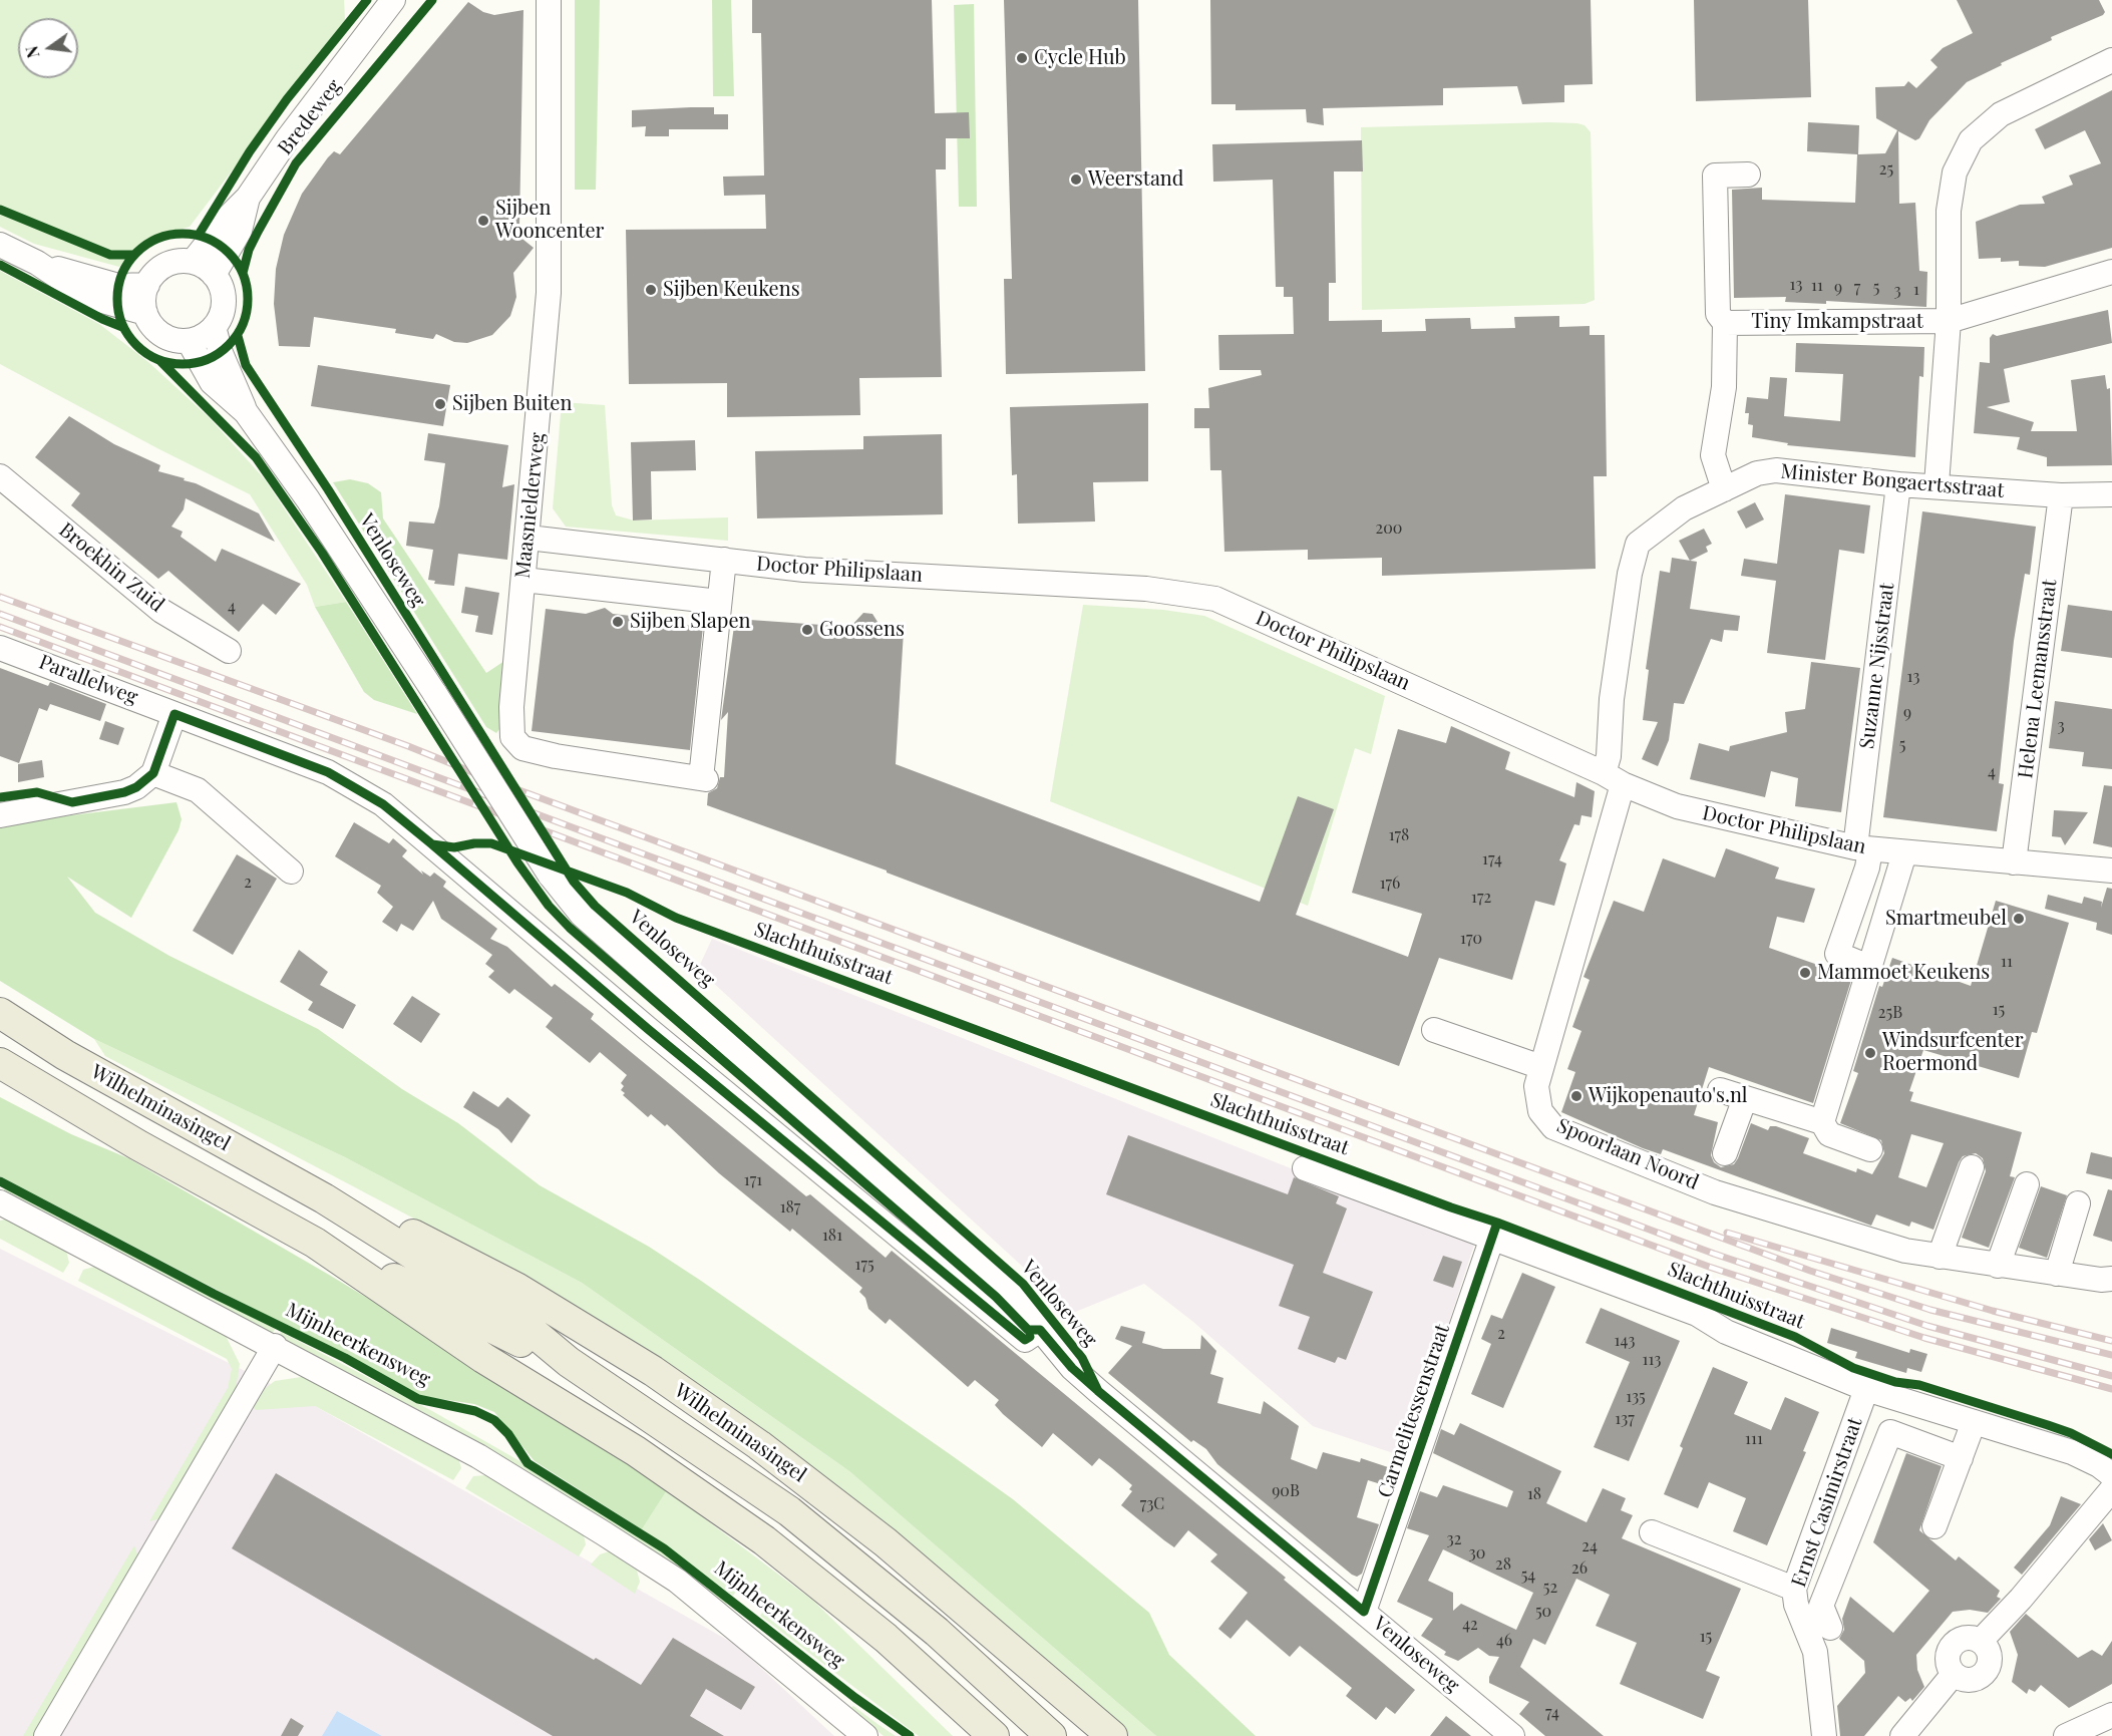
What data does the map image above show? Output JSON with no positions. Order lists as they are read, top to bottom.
{
  "streets": {
    "main road": ["Wilhelminasingel"],
    "street": [
      "Bredeweg",
      "Tiny Imkampstraat",
      "Minister Bongaertsstraat",
      "Maasnielderweg",
      "Venloseweg",
      "Broekhin Zuid",
      "Doctor Philipslaan",
      "Suzanne Nijsstraat",
      "Helena Leemansstraat",
      "Parallelweg",
      "Slachthuisstraat",
      "Spoorlaan Noord",
      "Mijnheerkensweg",
      "Carmelitessenstraat",
      "Ernst Casimirstraat"
    ]
  },
  "crossings": [
    ["Bredeweg", "Venloseweg"],
    ["Minister Bongaertsstraat", "Doctor Philipslaan"],
    ["Minister Bongaertsstraat", "Suzanne Nijsstraat"],
    ["Minister Bongaertsstraat", "Helena Leemansstraat"],
    ["Minister Bongaertsstraat", "Spoorlaan Noord"],
    ["Maasnielderweg", "Doctor Philipslaan"],
    ["Venloseweg", "Parallelweg"],
    ["Venloseweg", "Carmelitessenstraat"],
    ["Doctor Philipslaan", "Suzanne Nijsstraat"],
    ["Doctor Philipslaan", "Helena Leemansstraat"],
    ["Doctor Philipslaan", "Spoorlaan Noord"],
    ["Slachthuisstraat", "Carmelitessenstraat"],
    ["Slachthuisstraat", "Ernst Casimirstraat"]
  ],
  "places": [
    "Cycle Hub",
    "Weerstand",
    "Sijben Wooncenter",
    "Sijben Keukens",
    "Sijben Buiten",
    "Sijben Slapen",
    "Goossens",
    "Smartmeubel",
    "Mammoet Keukens",
    "Windsurfcenter Roermond",
    "Wijkopenauto's.nl"
  ],
  "house_numbers": [
    "25",
    "13",
    "11",
    "9",
    "7",
    "5",
    "1",
    "3",
    "200",
    "4",
    "13",
    "9",
    "3",
    "5",
    "4",
    "178",
    "174",
    "2",
    "176",
    "172",
    "170",
    "11",
    "15",
    "25B",
    "171",
    "187",
    "181",
    "175",
    "2",
    "143",
    "113",
    "135",
    "137",
    "111",
    "90B",
    "18",
    "73C",
    "32",
    "24",
    "30",
    "28",
    "26",
    "54",
    "52",
    "50",
    "42",
    "15",
    "46",
    "74"
  ],
  "north": "left"
}
